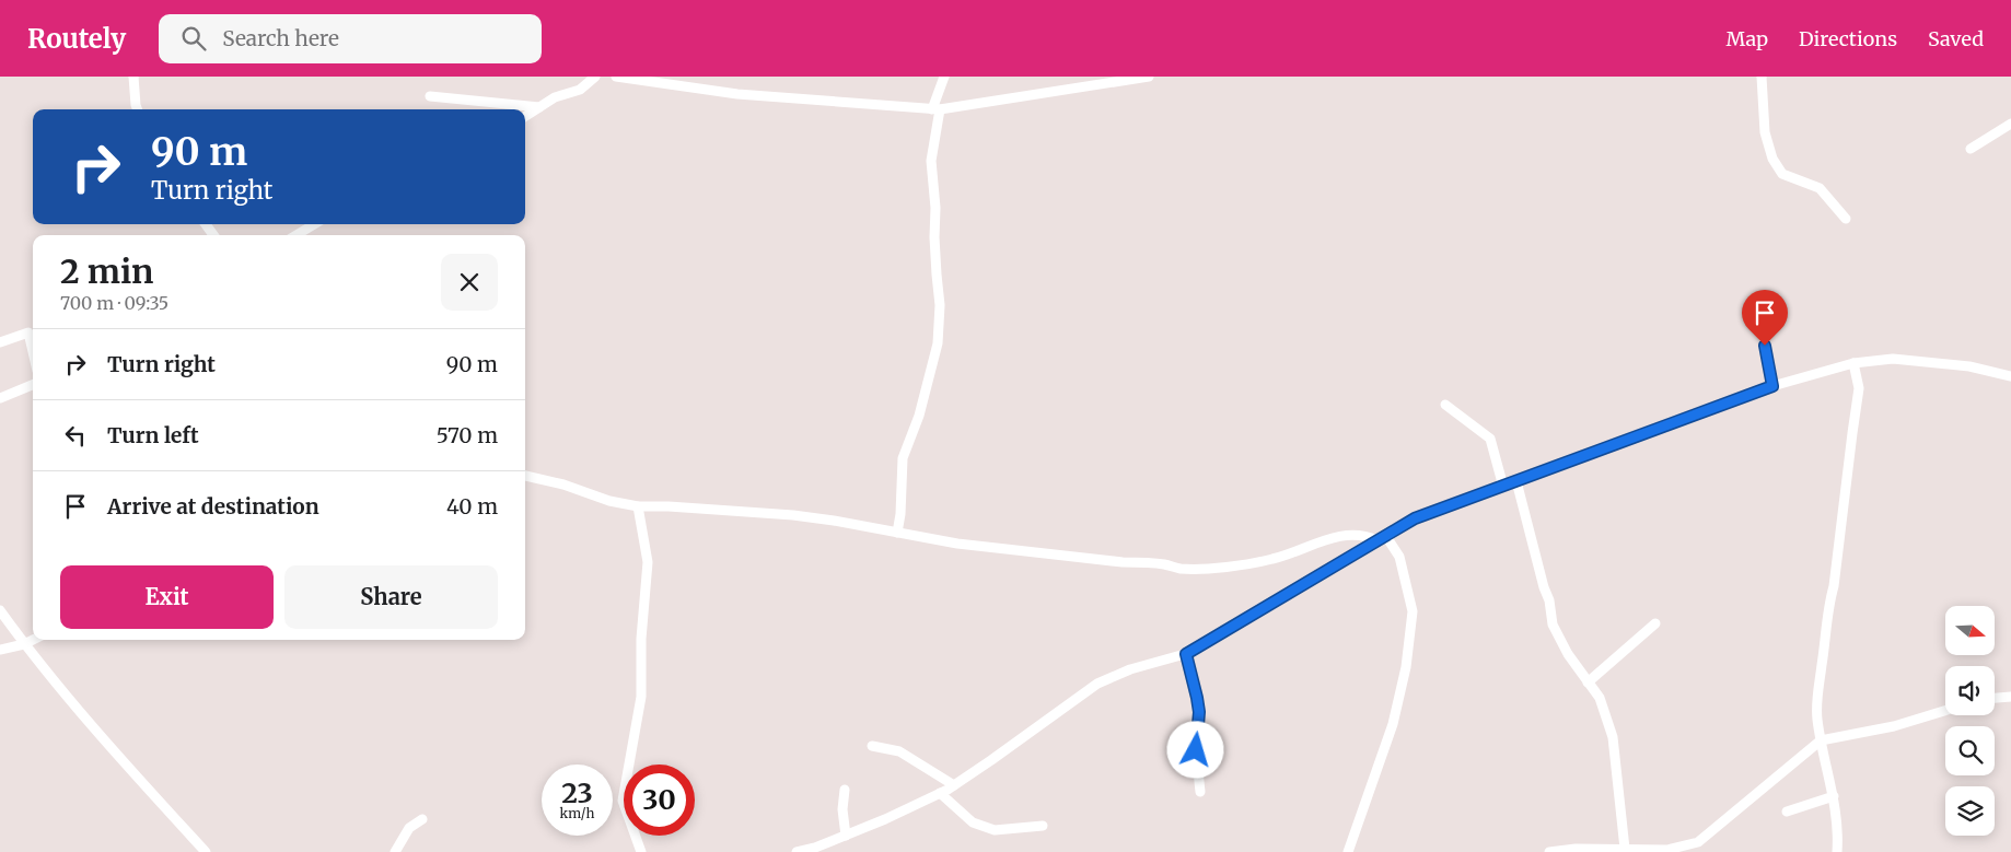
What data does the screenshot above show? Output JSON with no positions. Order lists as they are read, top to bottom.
{
  "north": "right",
  "page": {
    "header": "Routely",
    "search": "Search here",
    "nav": ["Map", "Directions", "Saved"],
    "turn": ["90 m", "Turn right"],
    "heading": ["2 min", "700 m · 09:35"],
    "list": [
      {
        "name": "Turn right",
        "value": "90 m"
      },
      {
        "name": "Turn left",
        "value": "570 m"
      },
      {
        "name": "Arrive at destination",
        "value": "40 m"
      }
    ],
    "buttons": ["Exit", "Share"],
    "speed": "23 km/h",
    "limit": "30"
  }
}
